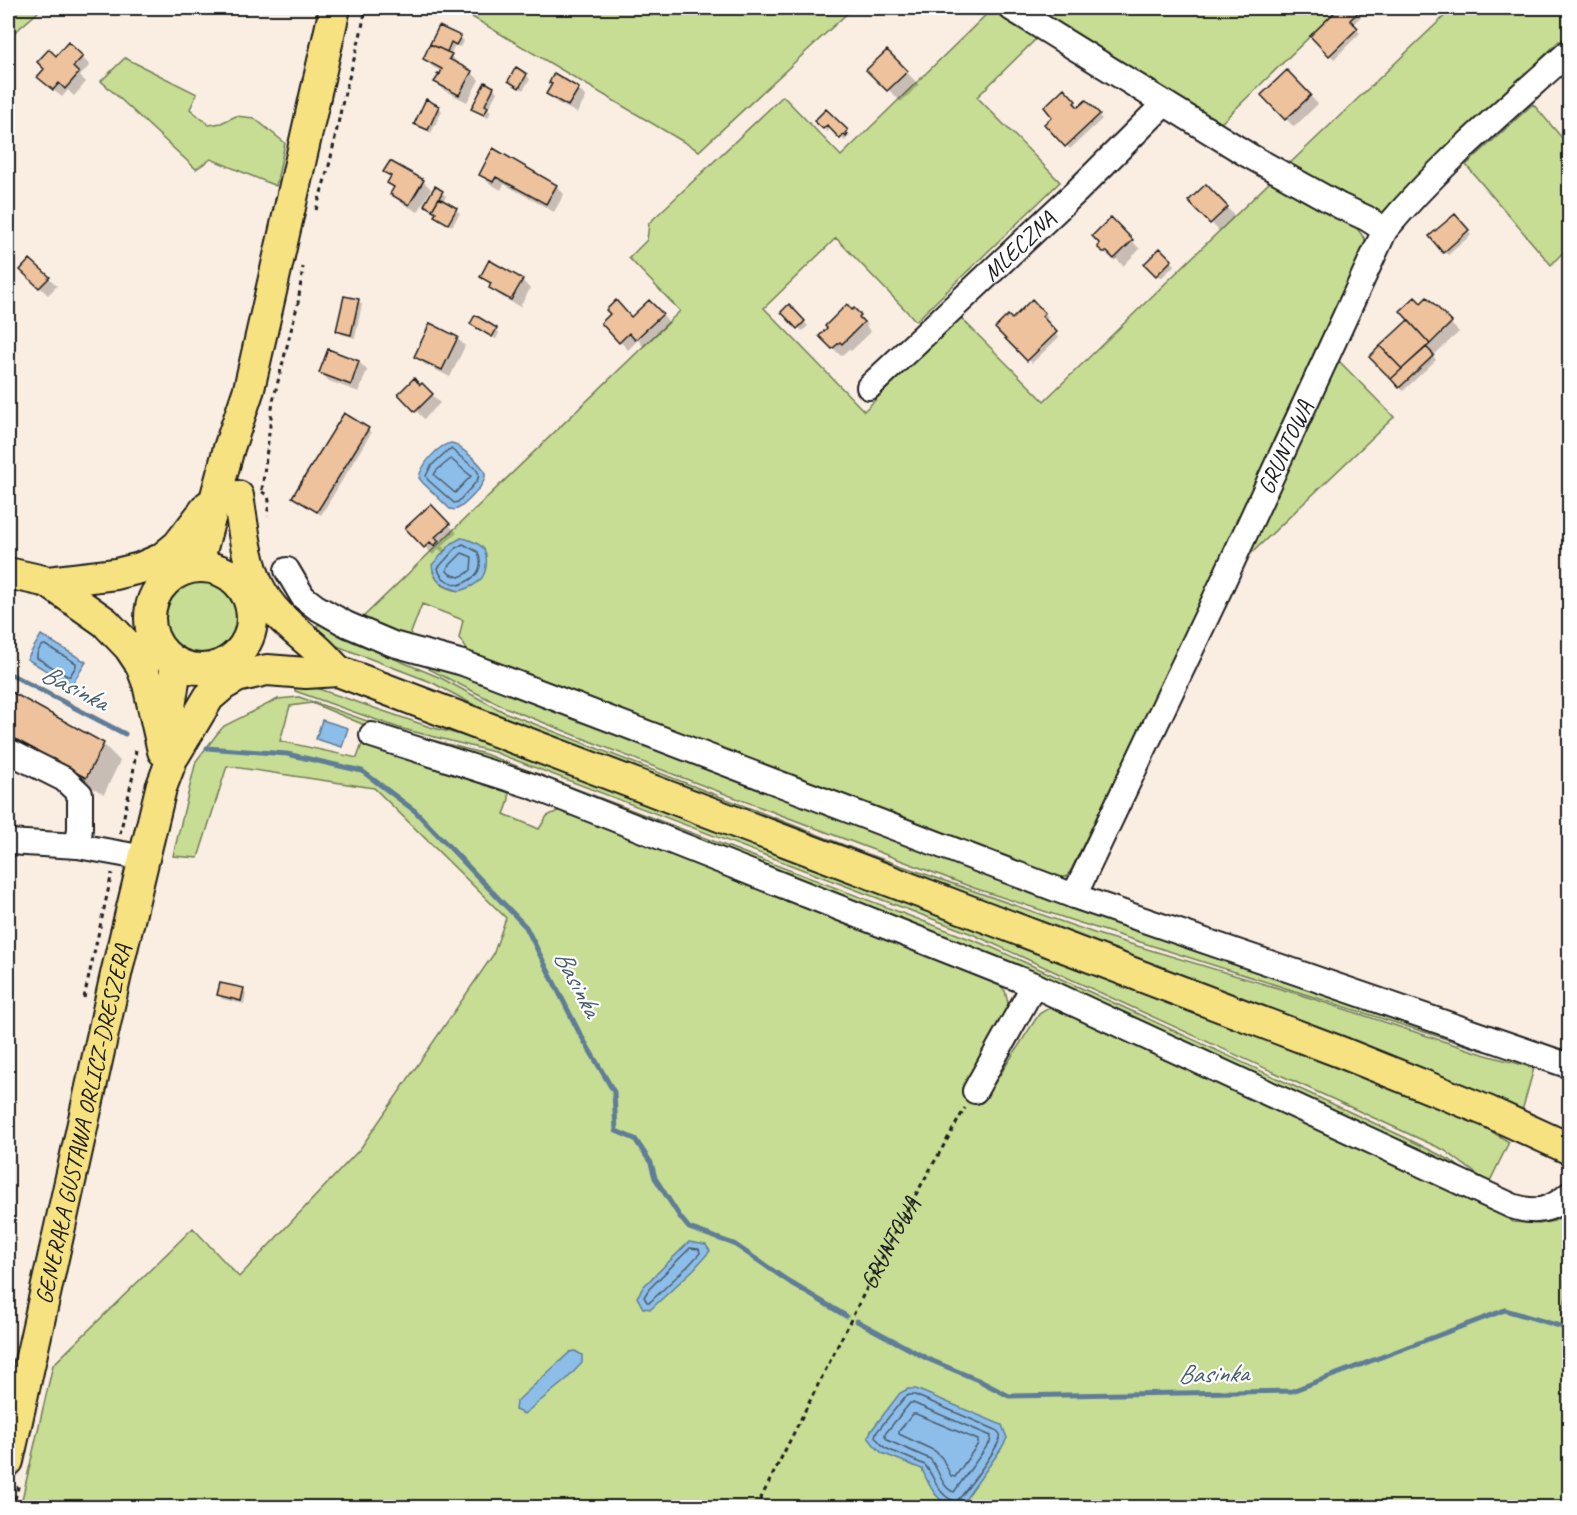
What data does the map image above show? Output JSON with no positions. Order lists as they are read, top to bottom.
{
  "streets": {
    "main road": ["GENERAŁA GUSTAWA ORLICZ-DRESZERA"],
    "street": ["MLECZNA", "GRUNTOWA"]
  },
  "water": ["Basinka"]
}
